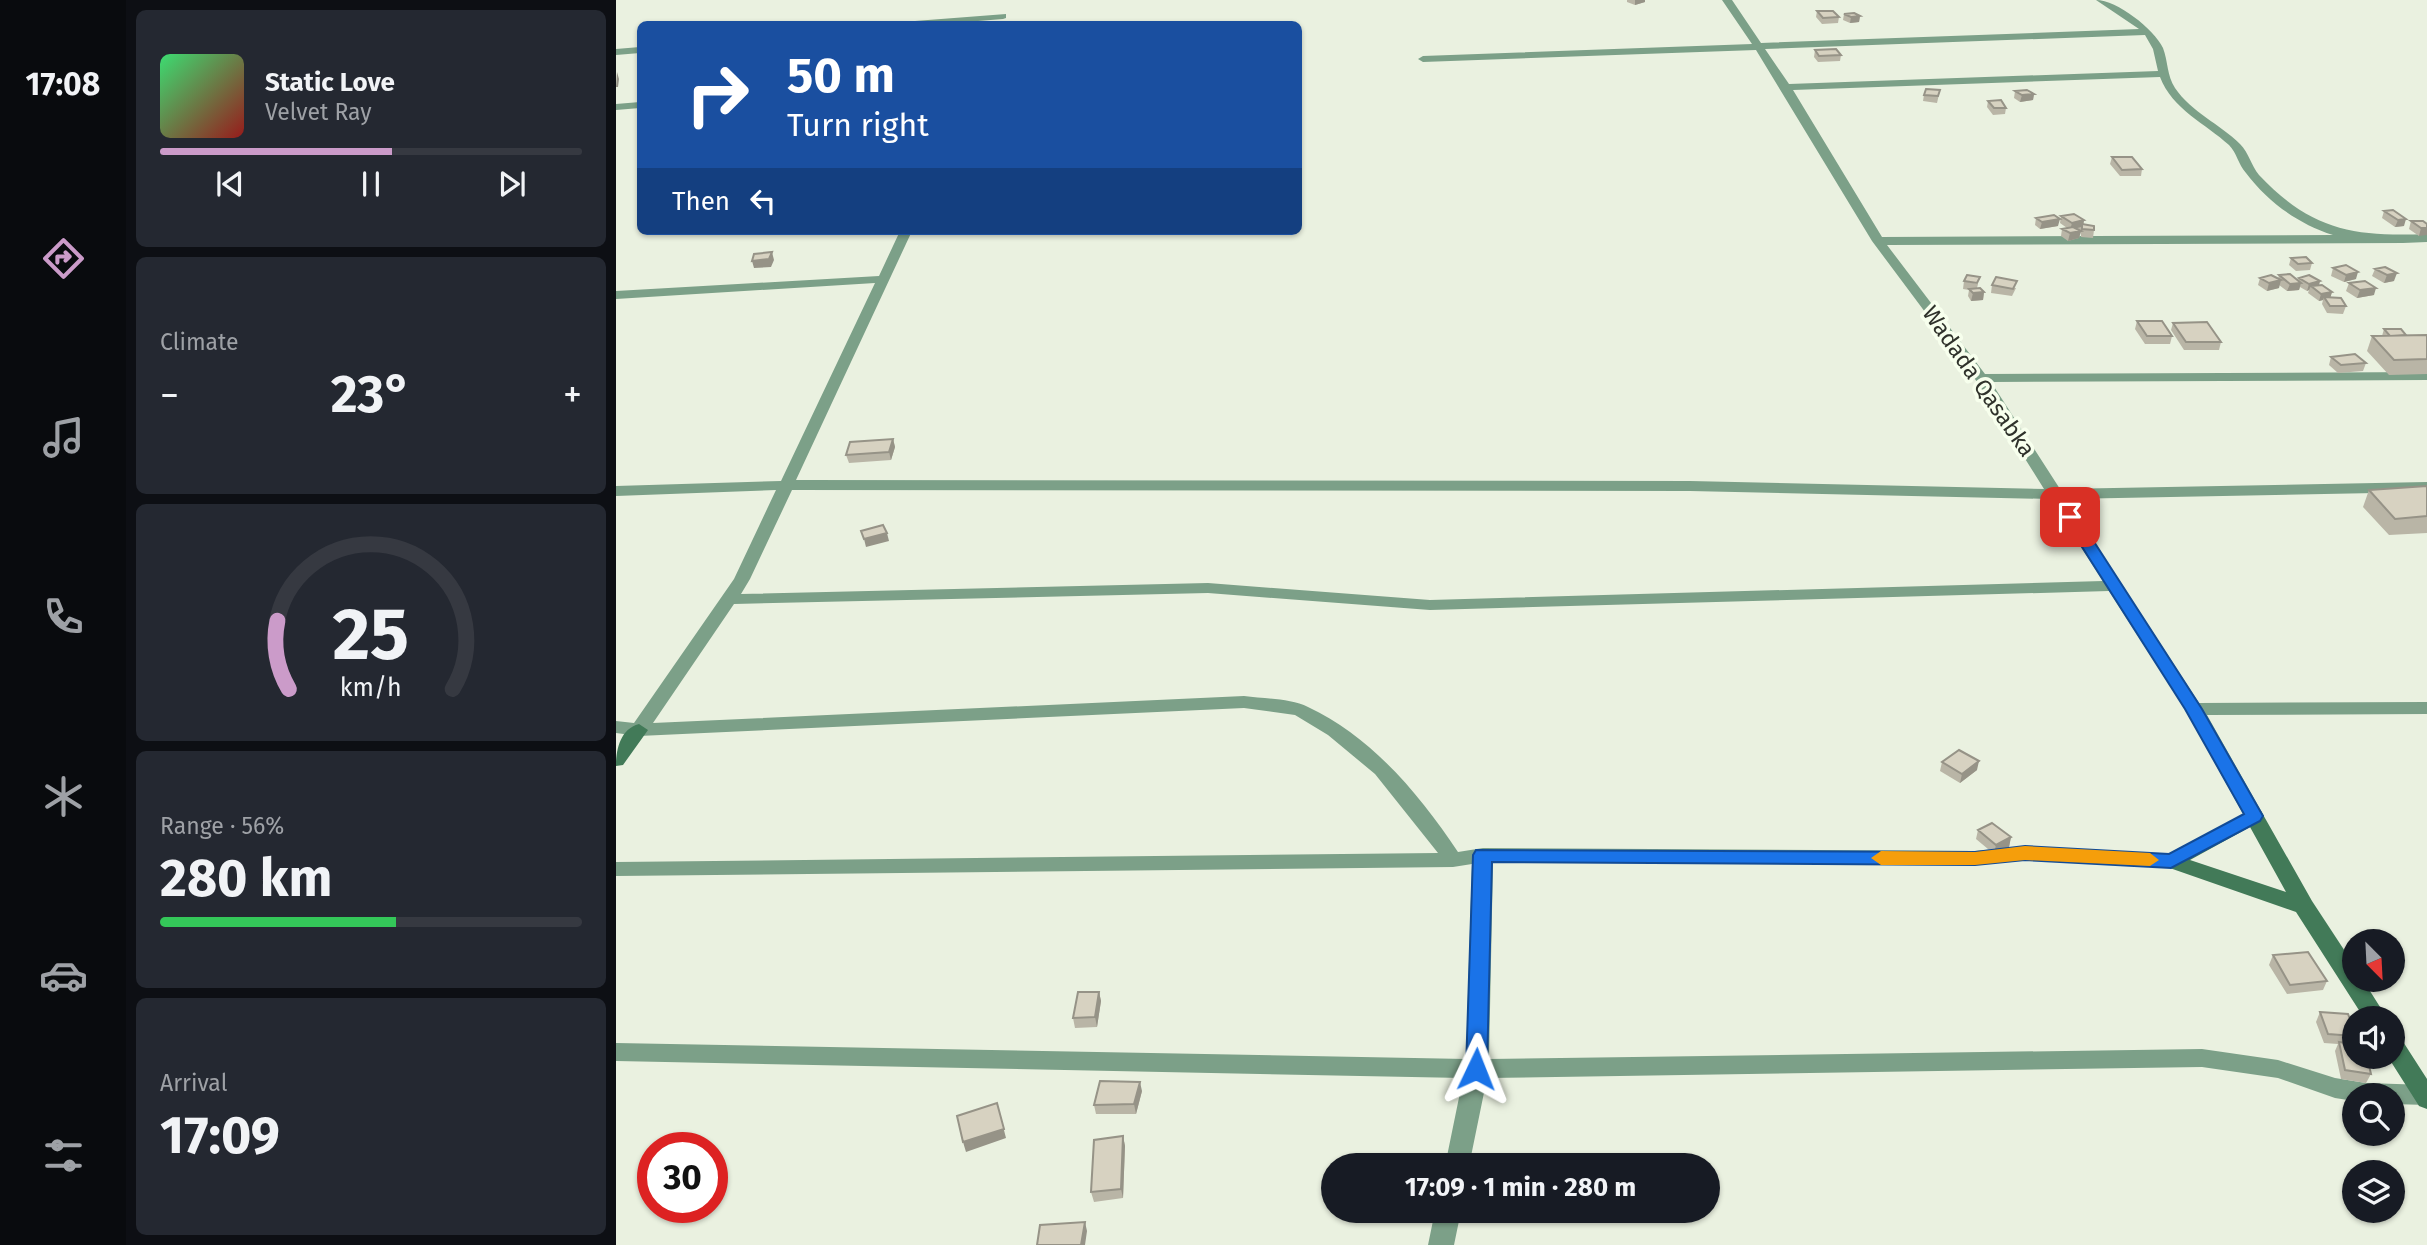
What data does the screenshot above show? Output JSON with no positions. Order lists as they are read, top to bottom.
{
  "streets": {
    "street": ["Wadada Qasabka"]
  },
  "north": "bottom right",
  "page": {
    "tabs": "17:08",
    "turn": ["50 m", "Turn right"],
    "song": ["Static Love", "Velvet Ray"],
    "then": "Then",
    "tile": [
      "Climate",
      ["Range · 56%", "280 km"],
      ["Arrival", "17:09"]
    ],
    "heat": ["−", "23°", "+"],
    "limit": "30",
    "trip": "17:09 · 1 min · 280 m",
    "gauge": ["25", "km/h"]
  }
}
